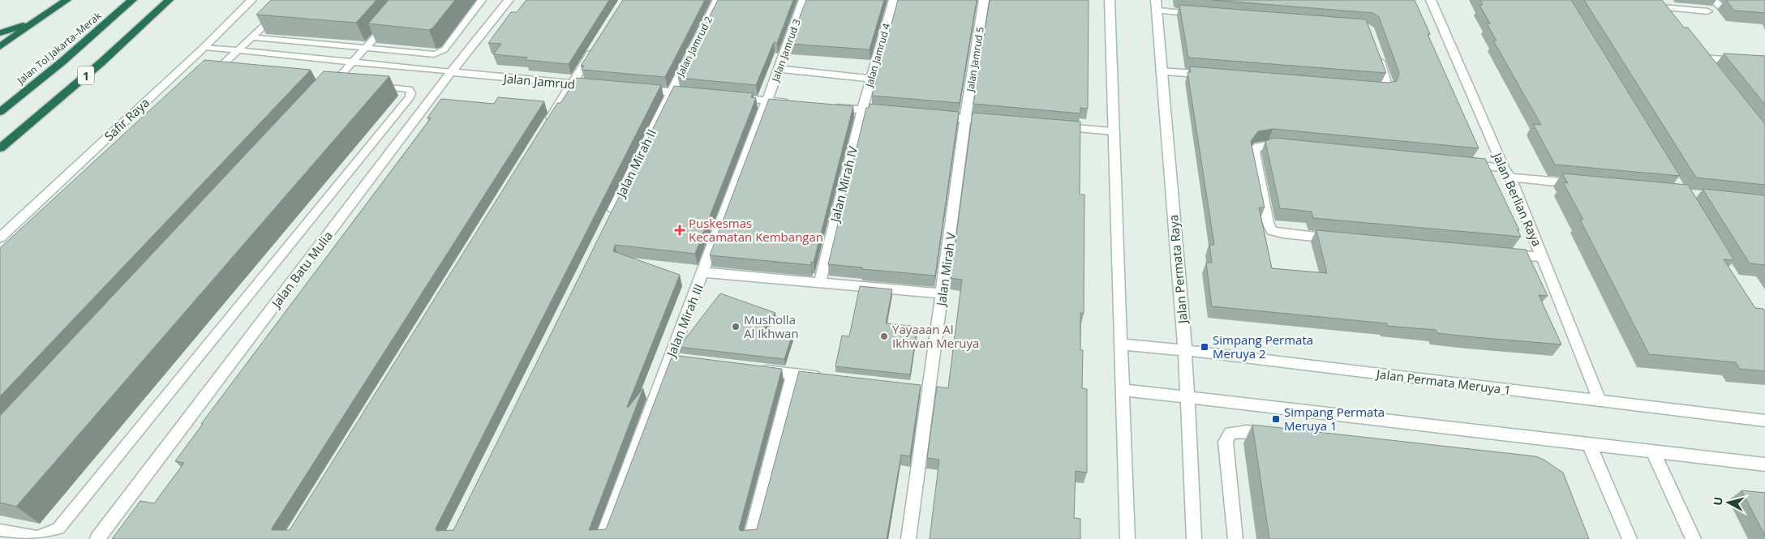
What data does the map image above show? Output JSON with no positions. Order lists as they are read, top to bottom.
{
  "streets": {
    "highway": ["Jalan Tol Jakarta–Merak", "1"],
    "street": [
      "Jalan Jamrud 2",
      "Jalan Jamrud 3",
      "Jalan Jamrud 4",
      "Jalan Jamrud 5",
      "Jalan Jamrud",
      "Safir Raya",
      "Jalan Mirah II",
      "Jalan Mirah IV",
      "Jalan Berlian Raya",
      "Jalan Batu Mulia",
      "Jalan Mirah V",
      "Jalan Permata Raya",
      "Jalan Mirah III",
      "Jalan Permata Meruya 1"
    ]
  },
  "crossings": [
    ["Jalan Jamrud 2", "Jalan Mirah II"],
    ["Jalan Jamrud 3", "Jalan Mirah III"],
    ["Jalan Jamrud 4", "Jalan Mirah IV"],
    ["Jalan Jamrud 5", "Jalan Mirah V"],
    ["Jalan Jamrud", "Jalan Batu Mulia"],
    ["Jalan Berlian Raya", "Jalan Permata Meruya 1"],
    ["Jalan Permata Raya", "Jalan Permata Meruya 1"]
  ],
  "places": {
    "health": ["Puskesmas Kecamatan Kembangan"],
    "other": ["Musholla Al Ikhwan", "Yayaaan Al Ikhwan Meruya"],
    "transit": ["Simpang Permata Meruya 2", "Simpang Permata Meruya 1"]
  },
  "north": "left"
}
